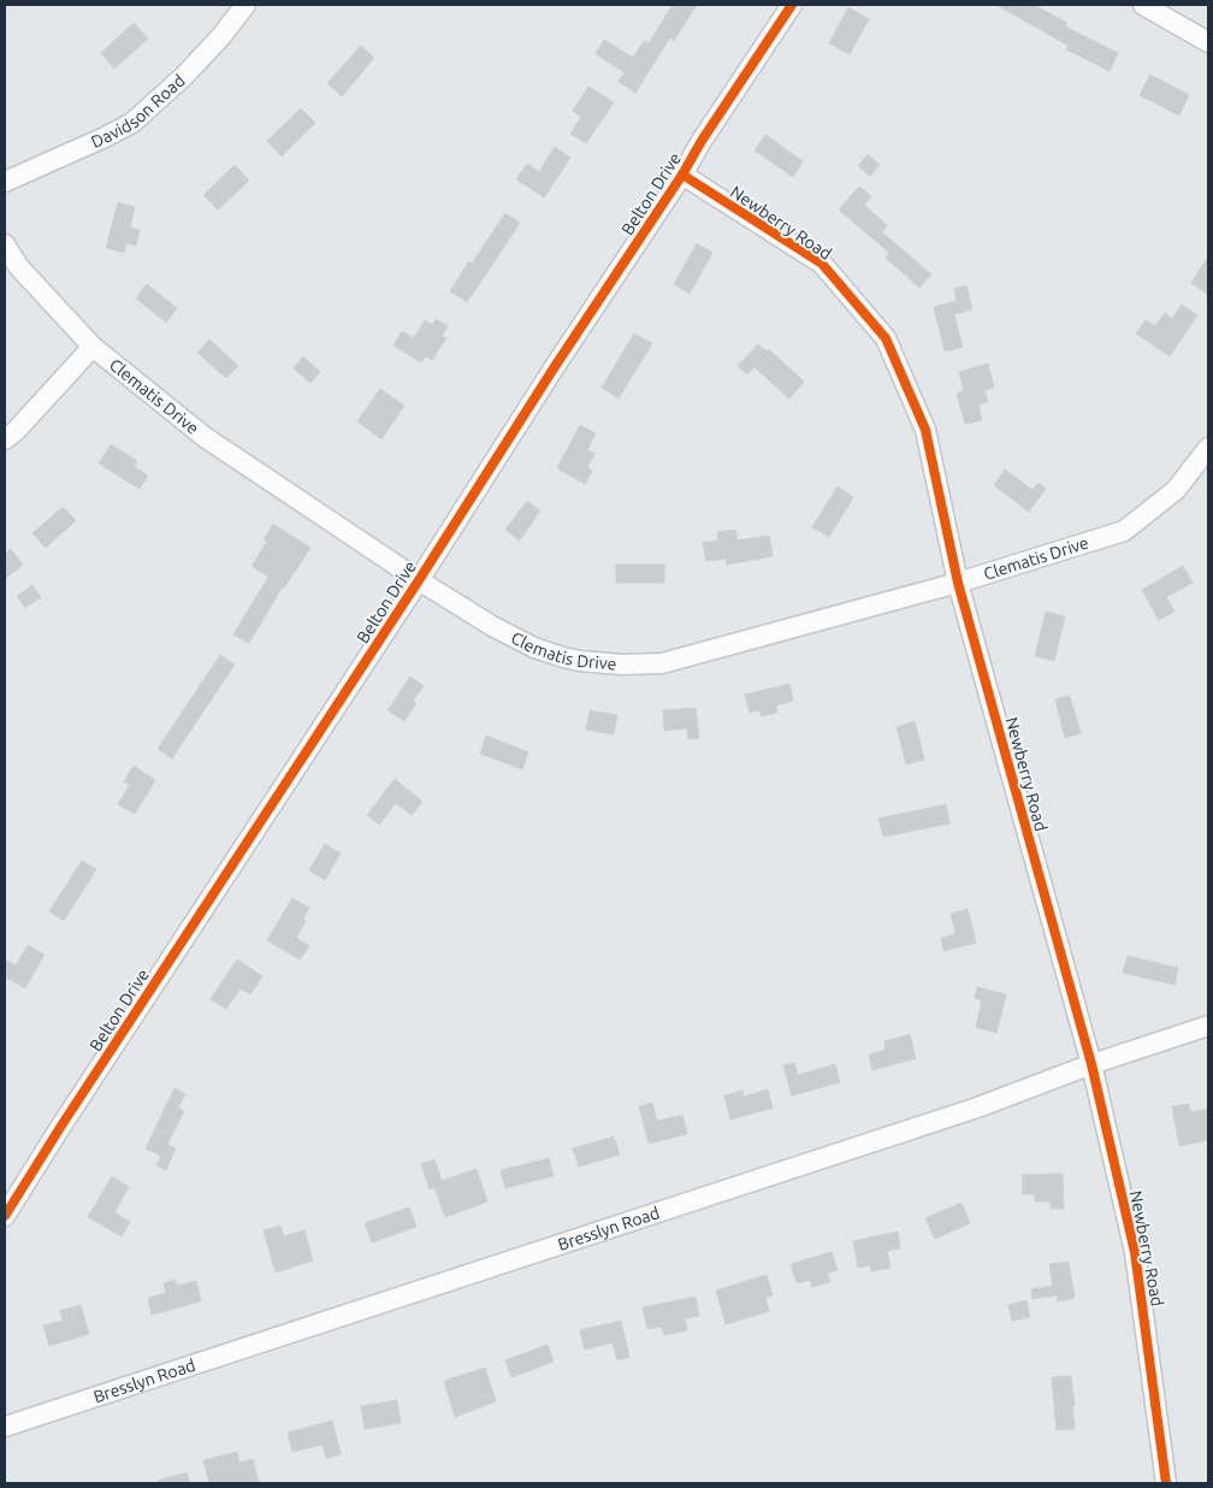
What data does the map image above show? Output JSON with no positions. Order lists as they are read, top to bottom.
{
  "streets": {
    "street": [
      "Davidson Road",
      "Belton Drive",
      "Newberry Road",
      "Clematis Drive",
      "Bresslyn Road"
    ]
  },
  "crossings": [
    ["Belton Drive", "Newberry Road"],
    ["Belton Drive", "Clematis Drive"],
    ["Newberry Road", "Clematis Drive"],
    ["Newberry Road", "Bresslyn Road"]
  ]
}
